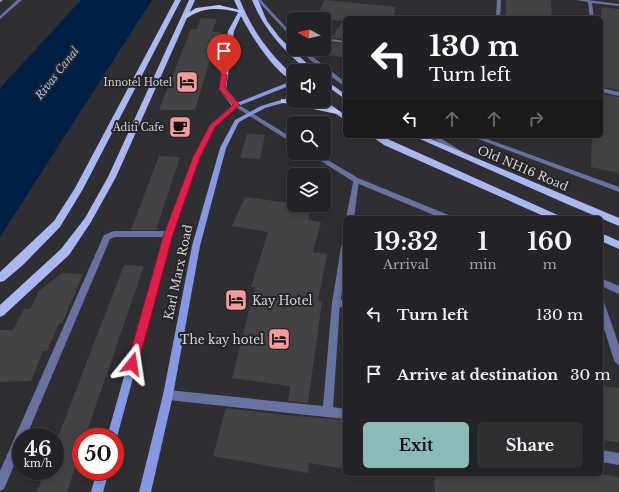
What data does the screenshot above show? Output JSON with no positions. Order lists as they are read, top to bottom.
{
  "streets": {
    "main road": ["Old NH16 Road", "Karl Marx Road"]
  },
  "water": ["Rivas Canal"],
  "places": {
    "hotel": ["Innotel Hotel", "Kay Hotel", "The kay hotel"],
    "cafe": ["Aditi Cafe"]
  },
  "north": "left",
  "page": {
    "turn": ["130 m", "Turn left"],
    "eta": [
      "19:32",
      "Arrival",
      "1",
      "min",
      "160",
      "m"
    ],
    "list": [
      {
        "name": "Turn left",
        "value": "130 m"
      },
      {
        "name": "Arrive at destination",
        "value": "30 m"
      }
    ],
    "buttons": ["Exit", "Share"],
    "speed": "46 km/h",
    "limit": "50"
  }
}
